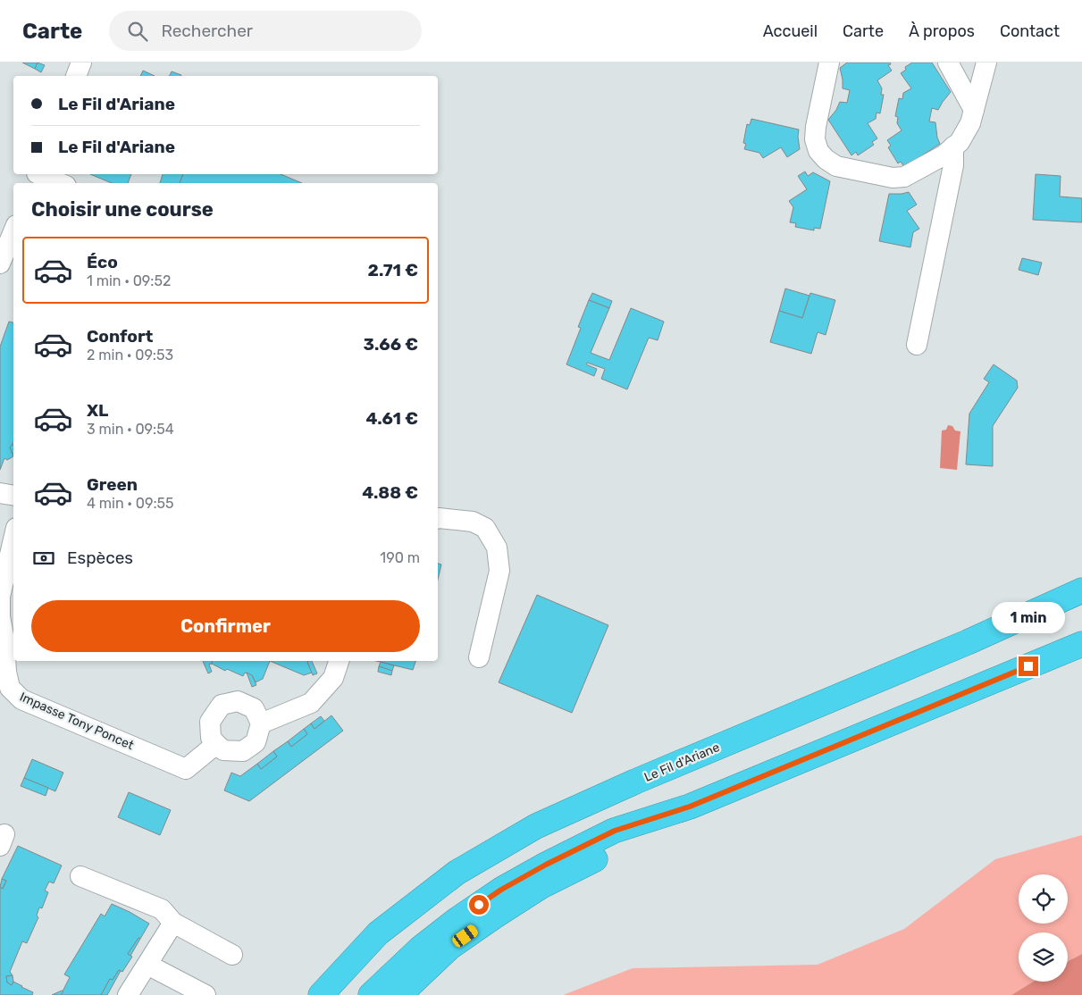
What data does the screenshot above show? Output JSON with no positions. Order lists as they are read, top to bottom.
{
  "streets": {
    "highway": ["Le Fil d'Ariane"],
    "street": ["Impasse Tony Poncet"]
  },
  "page": {
    "header": "Carte",
    "search": "Rechercher",
    "nav": [
      "Accueil",
      "Carte",
      "À propos",
      "Contact"
    ],
    "banner": ["Le Fil d'Ariane", "Le Fil d'Ariane"],
    "heading": "Choisir une course",
    "list": [
      {
        "name": "Éco",
        "note": "1 min · 09:52",
        "value": "2.71 €"
      },
      {
        "name": "Confort",
        "note": "2 min · 09:53",
        "value": "3.66 €"
      },
      {
        "name": "XL",
        "note": "3 min · 09:54",
        "value": "4.61 €"
      },
      {
        "name": "Green",
        "note": "4 min · 09:55",
        "value": "4.88 €"
      }
    ],
    "pay": ["Espèces", "190 m"],
    "buttons": "Confirmer",
    "bubble": "1 min"
  }
}
